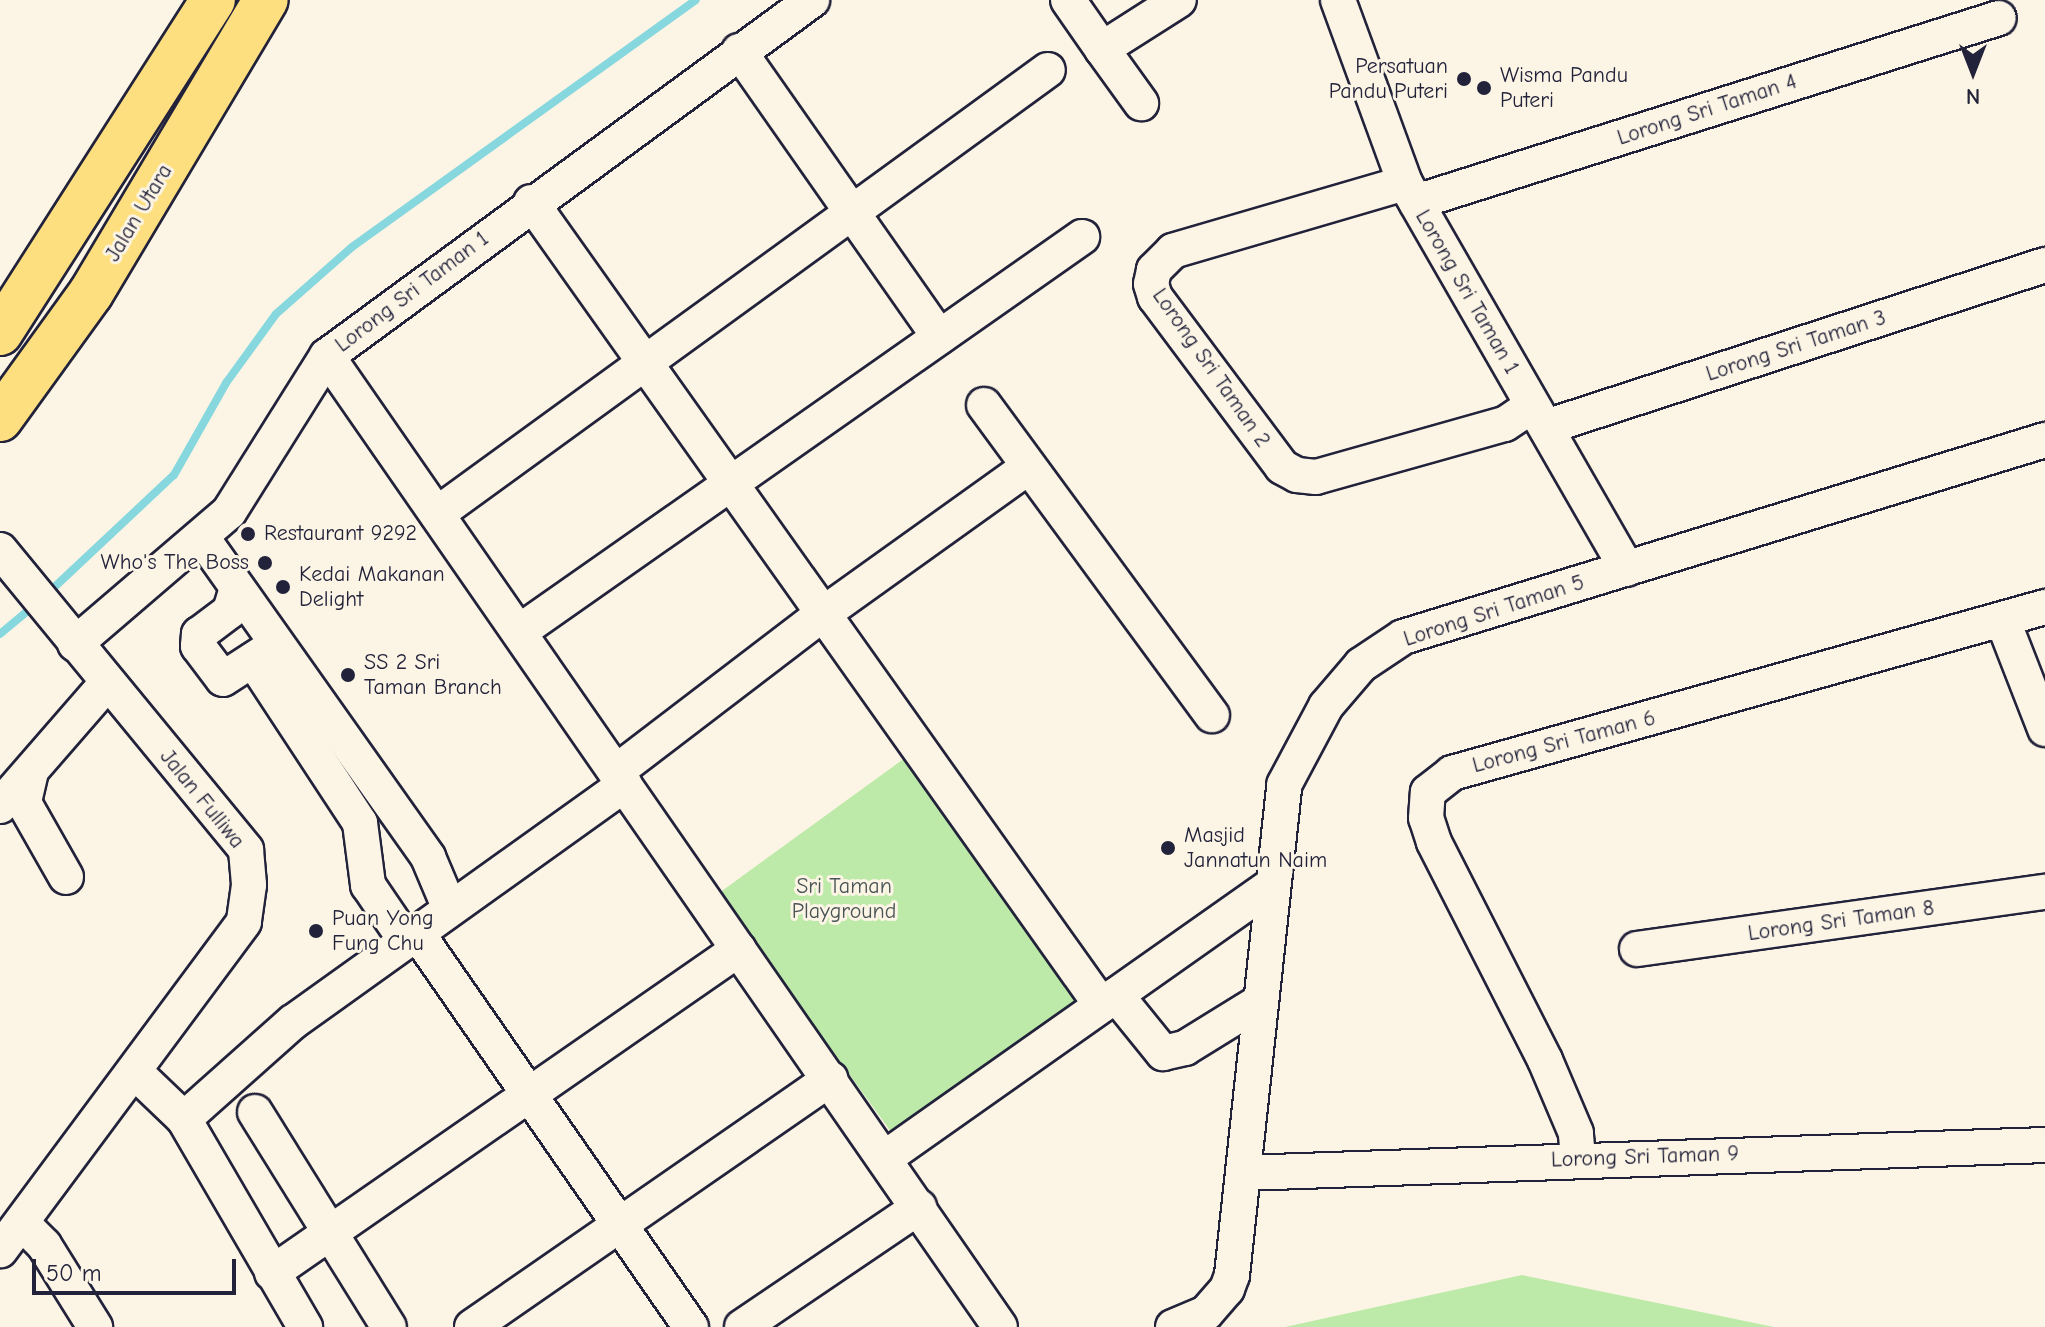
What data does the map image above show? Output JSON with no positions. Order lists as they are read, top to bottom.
{
  "streets": {
    "highway": ["Jalan Utara"],
    "street": [
      "Lorong Sri Taman 4",
      "Lorong Sri Taman 1",
      "Lorong Sri Taman 3",
      "Lorong Sri Taman 2",
      "Lorong Sri Taman 5",
      "Lorong Sri Taman 6",
      "Jalan Fulliwa",
      "Lorong Sri Taman 8",
      "Lorong Sri Taman 9"
    ]
  },
  "crossings": [
    ["Lorong Sri Taman 4", "Lorong Sri Taman 1"],
    ["Lorong Sri Taman 4", "Lorong Sri Taman 2"],
    ["Lorong Sri Taman 1", "Lorong Sri Taman 3"],
    ["Lorong Sri Taman 1", "Lorong Sri Taman 2"],
    ["Lorong Sri Taman 1", "Lorong Sri Taman 5"],
    ["Lorong Sri Taman 1", "Jalan Fulliwa"],
    ["Lorong Sri Taman 3", "Lorong Sri Taman 2"],
    ["Lorong Sri Taman 5", "Lorong Sri Taman 9"],
    ["Lorong Sri Taman 6", "Lorong Sri Taman 9"]
  ],
  "parks": ["Sri Taman Playground"],
  "places": [
    "Persatuan Pandu Puteri",
    "Wisma Pandu Puteri",
    "Restaurant 9292",
    "Who's The Boss",
    "Kedai Makanan Delight",
    "SS 2 Sri Taman Branch",
    "Masjid Jannatun Naim",
    "Puan Yong Fung Chu"
  ],
  "scale_bar": "50 m",
  "north": "bottom"
}
